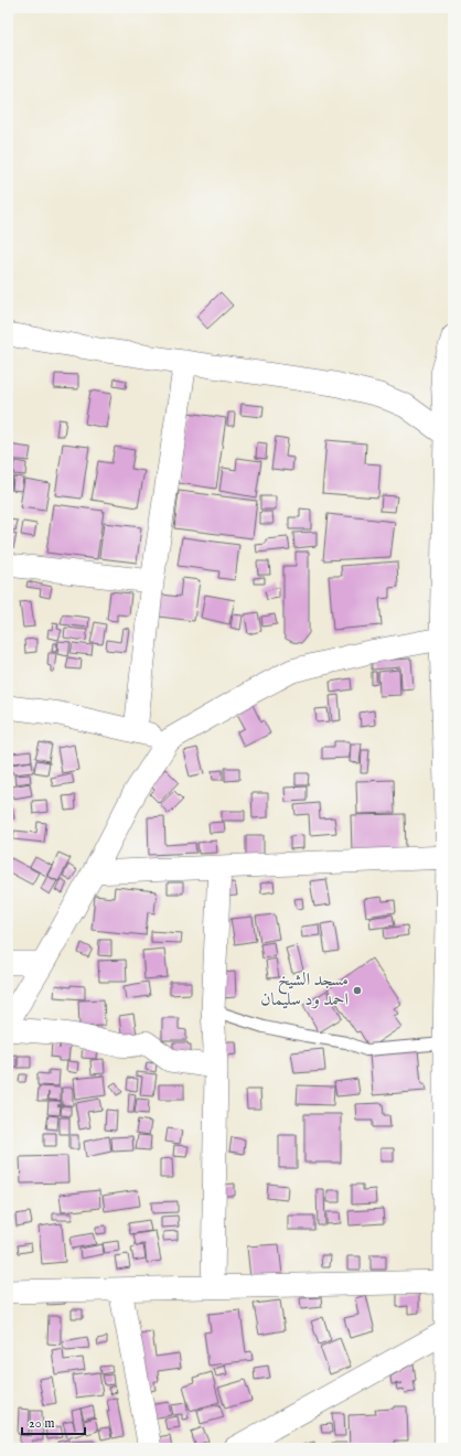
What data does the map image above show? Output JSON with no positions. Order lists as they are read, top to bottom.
{
  "places": ["مسجد الشيخ احمد ود سليمان"],
  "scale_bar": "20 m"
}
